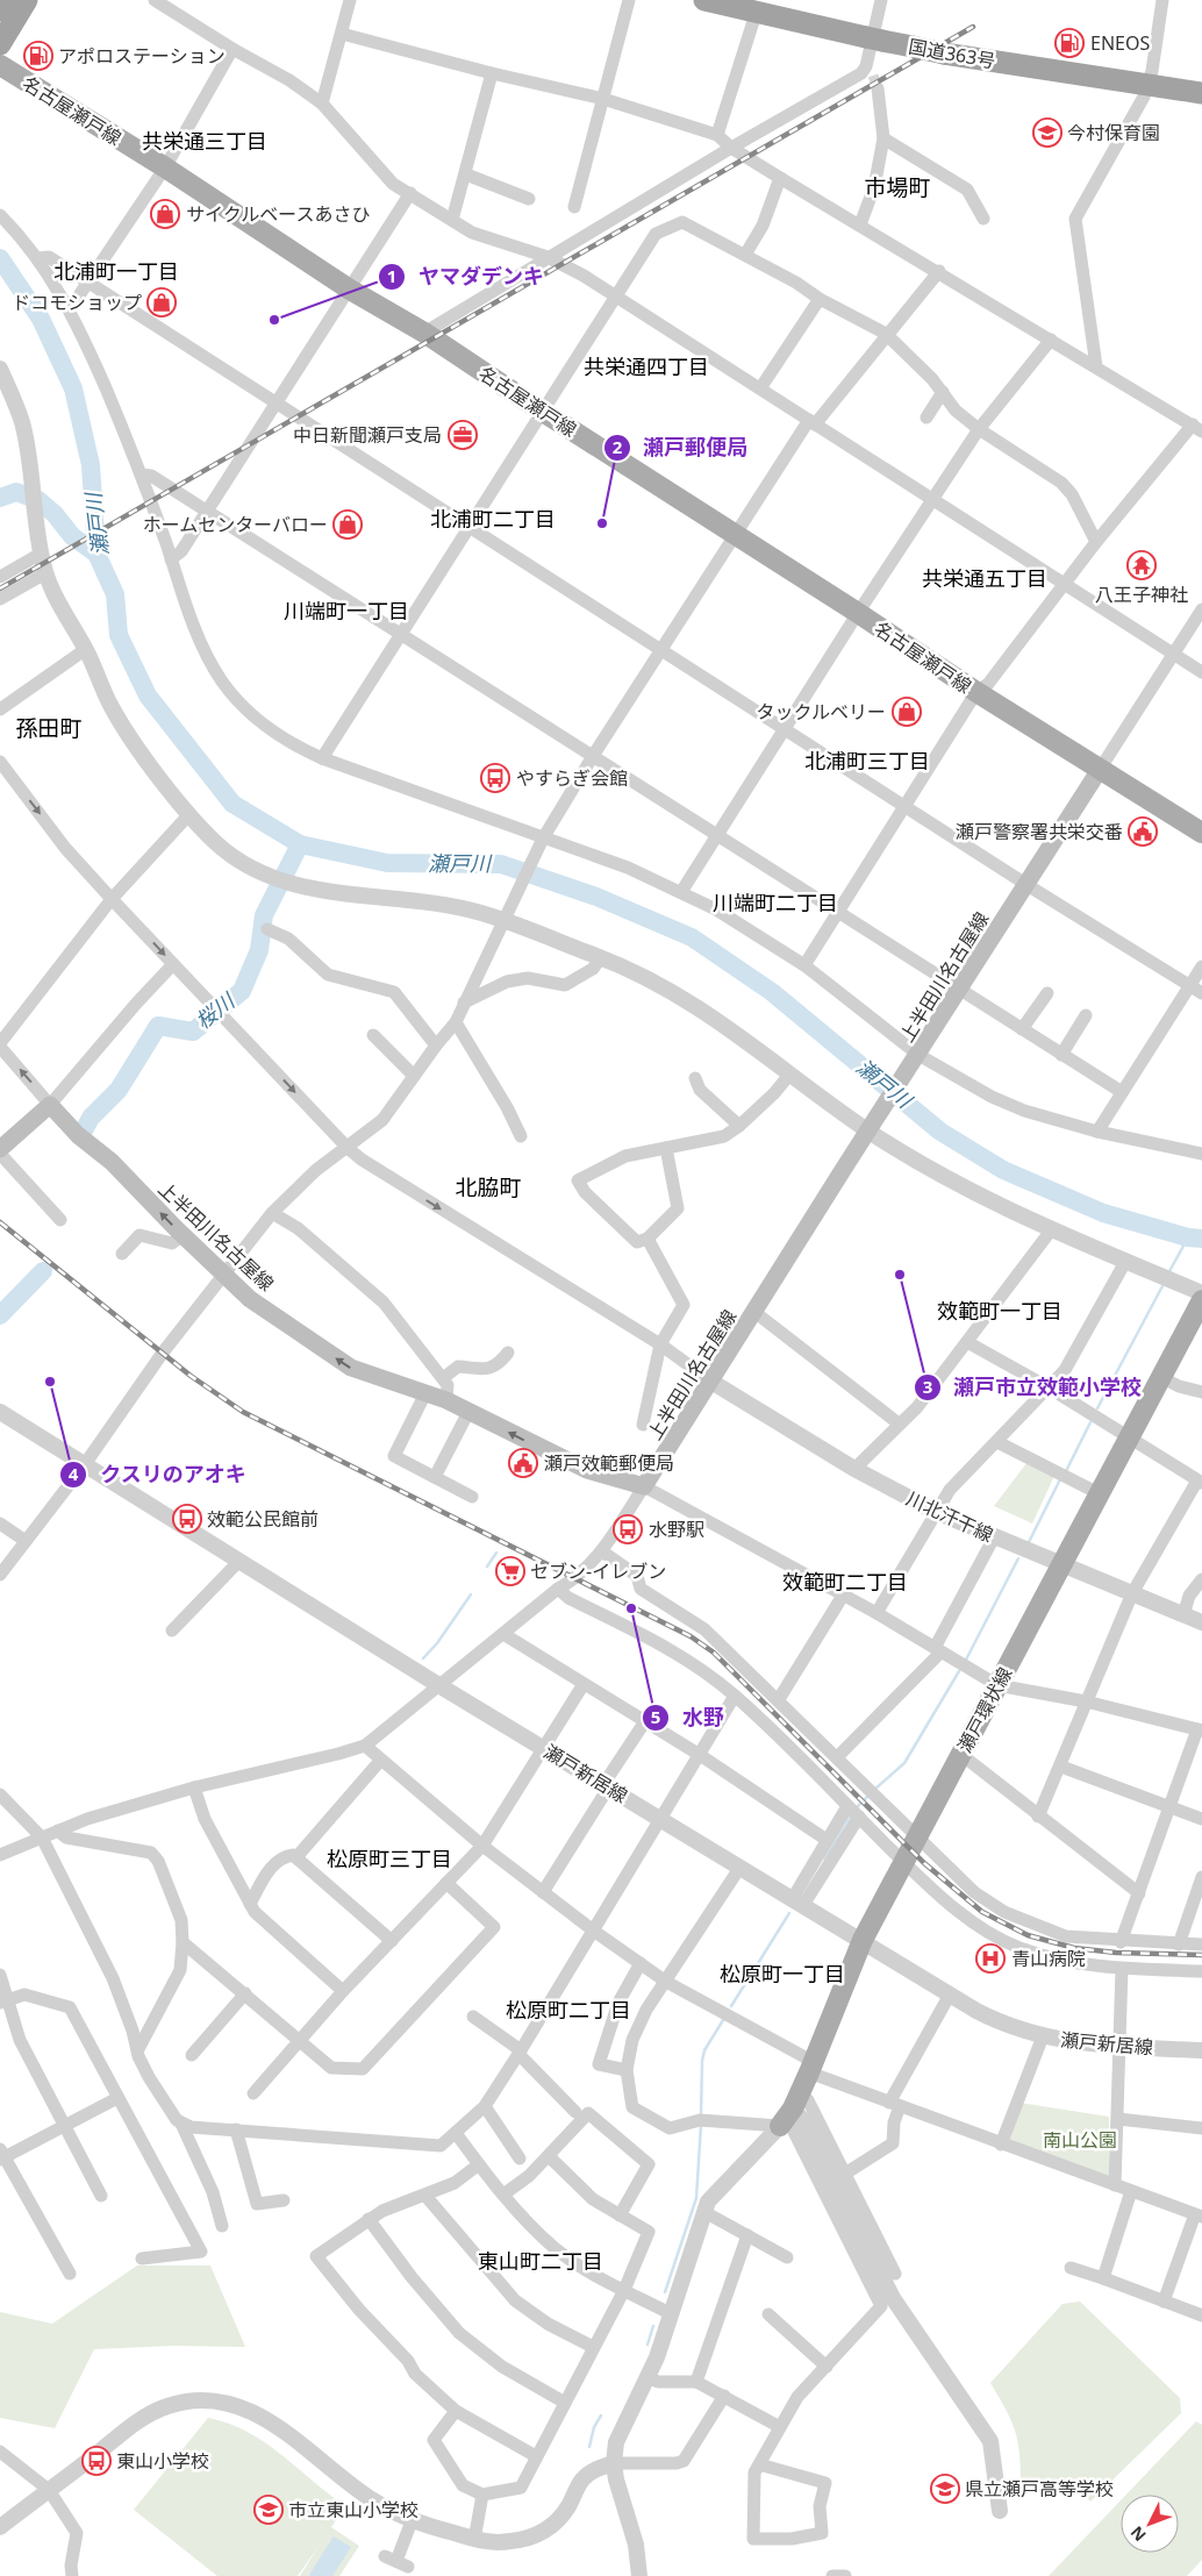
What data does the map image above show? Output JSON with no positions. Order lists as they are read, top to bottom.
{
  "streets": {
    "highway": ["国道363号"],
    "main road": ["名古屋瀬戸線", "上半田川名古屋線", "瀬戸環状線"],
    "street": ["川北汗干線", "瀬戸新居線"]
  },
  "crossings": [
    ["名古屋瀬戸線", "上半田川名古屋線"],
    ["上半田川名古屋線", "川北汗干線"],
    ["川北汗干線", "瀬戸環状線"],
    ["瀬戸環状線", "瀬戸新居線"]
  ],
  "one_way": ["上半田川名古屋線"],
  "districts": [
    "共栄通三丁目",
    "市場町",
    "北浦町一丁目",
    "共栄通四丁目",
    "北浦町二丁目",
    "共栄通五丁目",
    "川端町一丁目",
    "孫田町",
    "北浦町三丁目",
    "川端町二丁目",
    "北脇町",
    "效範町一丁目",
    "效範町二丁目",
    "松原町三丁目",
    "松原町一丁目",
    "松原町二丁目",
    "東山町二丁目"
  ],
  "water": ["瀬戸川", "桜川"],
  "parks": ["南山公園"],
  "places": {
    "fuel station": ["ENEOS", "アポロステーション"],
    "school or university": ["今村保育園", "県立瀬戸高等学校", "市立東山小学校"],
    "shop": [
      "サイクルベースあさひ",
      "ドコモショップ",
      "ホームセンターバロー",
      "タックルベリー"
    ],
    "other": [
      "ヤマダデンキ",
      "瀬戸郵便局",
      "瀬戸市立效範小学校",
      "クスリのアオキ",
      "水野"
    ],
    "office": ["中日新聞瀬戸支局"],
    "temple": ["八王子神社"],
    "bus stop": [
      "やすらぎ会館",
      "效範公民館前",
      "水野駅",
      "東山小学校"
    ],
    "public building": ["瀬戸警察署共栄交番", "瀬戸效範郵便局"],
    "supermarket": ["セブン-イレブン"],
    "hospital": ["青山病院"]
  },
  "north": "bottom left"
}
